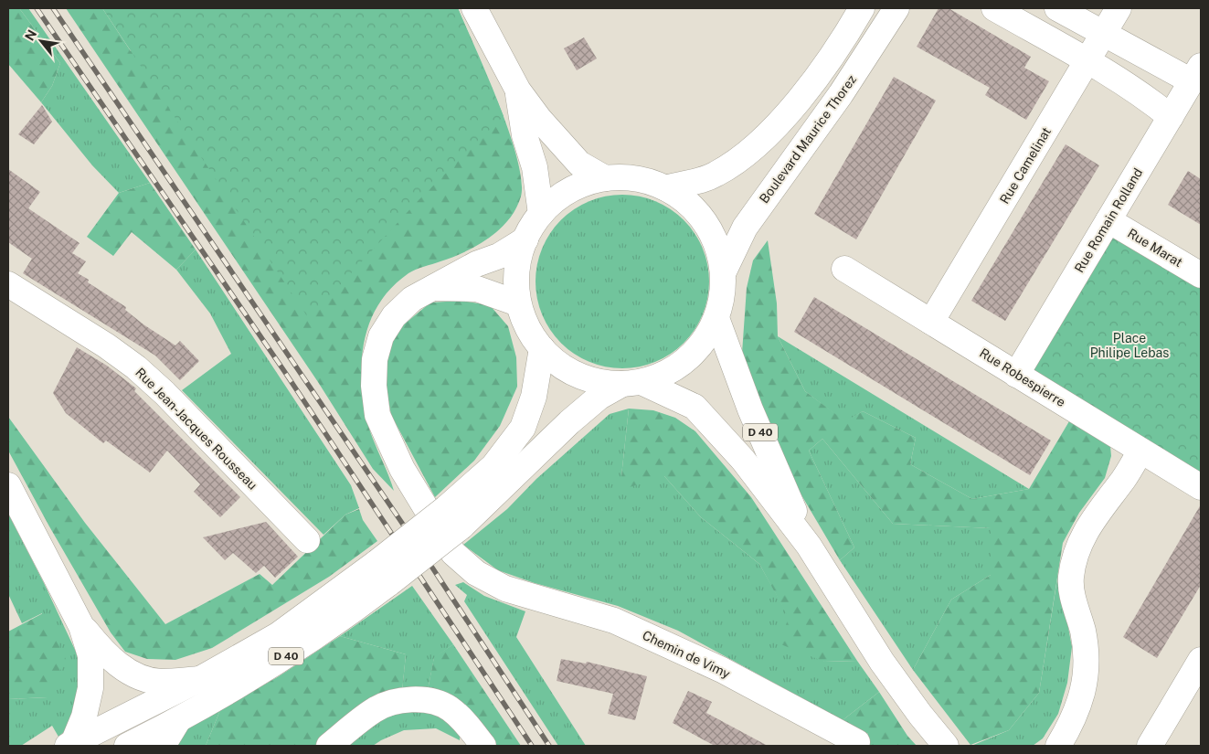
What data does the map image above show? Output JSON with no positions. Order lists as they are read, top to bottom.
{
  "streets": {
    "street": [
      "Boulevard Maurice Thorez",
      "Rue Camelinat",
      "Rue Romain Rolland",
      "Rue Marat",
      "Rue Robespierre",
      "Rue Jean-Jacques Rousseau",
      "D 40",
      "Chemin de Vimy"
    ]
  },
  "crossings": [
    ["Rue Camelinat", "Rue Robespierre"],
    ["Rue Romain Rolland", "Rue Marat"],
    ["Rue Romain Rolland", "Rue Robespierre"]
  ],
  "parks": ["Place Philipe Lebas"],
  "north": "top left"
}
